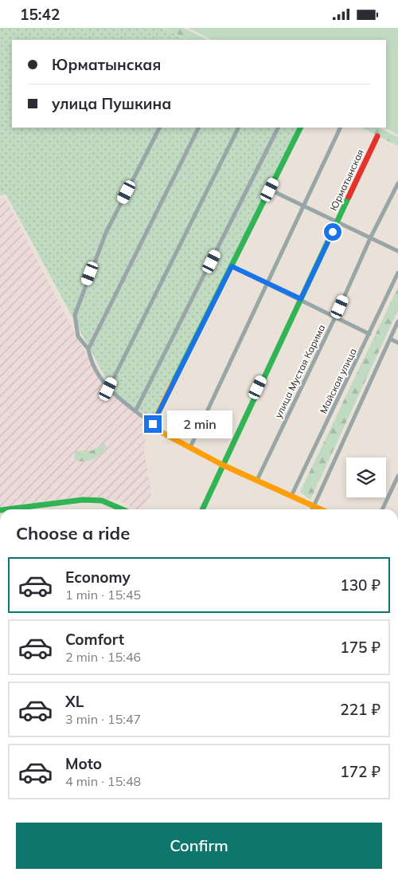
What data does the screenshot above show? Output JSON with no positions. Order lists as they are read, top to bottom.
{
  "streets": {
    "street": ["Юрматынская", "улица Мустая Карима", "Майская улица"]
  },
  "page": {
    "status": "15:42",
    "banner": ["Юрматынская", "улица Пушкина"],
    "bubble": "2 min",
    "heading": "Choose a ride",
    "list": [
      {
        "name": "Economy",
        "note": "1 min · 15:45",
        "value": "130 ₽"
      },
      {
        "name": "Comfort",
        "note": "2 min · 15:46",
        "value": "175 ₽"
      },
      {
        "name": "XL",
        "note": "3 min · 15:47",
        "value": "221 ₽"
      },
      {
        "name": "Moto",
        "note": "4 min · 15:48",
        "value": "172 ₽"
      }
    ],
    "buttons": "Confirm"
  }
}
